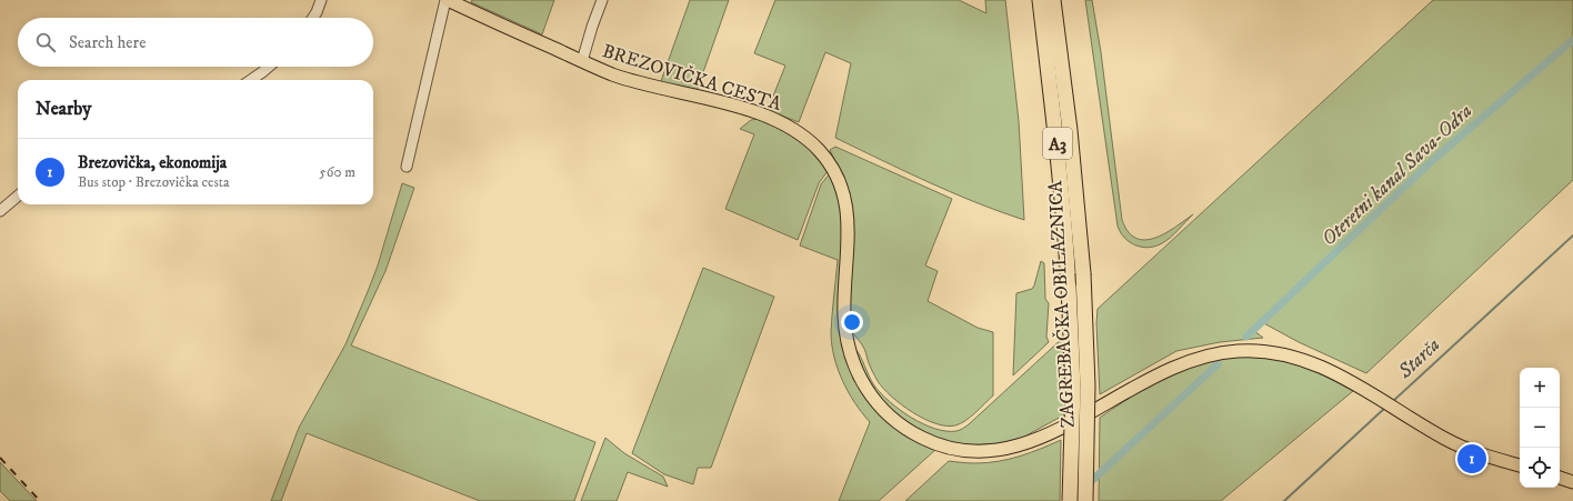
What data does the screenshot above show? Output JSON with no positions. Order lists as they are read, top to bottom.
{
  "streets": {
    "highway": ["A3", "ZAGREBAČKA OBILAZNICA"],
    "main road": ["BREZOVIČKA CESTA"]
  },
  "water": ["Oteretni kanal Sava-Odra", "Starča"],
  "page": {
    "search": "Search here",
    "heading": "Nearby",
    "list": [
      {
        "mark": "1",
        "name": "Brezovička, ekonomija",
        "note": "Bus stop · Brezovička cesta",
        "value": "560 m"
      }
    ],
    "map_buttons": ["+", "−"],
    "pins": "1"
  }
}
